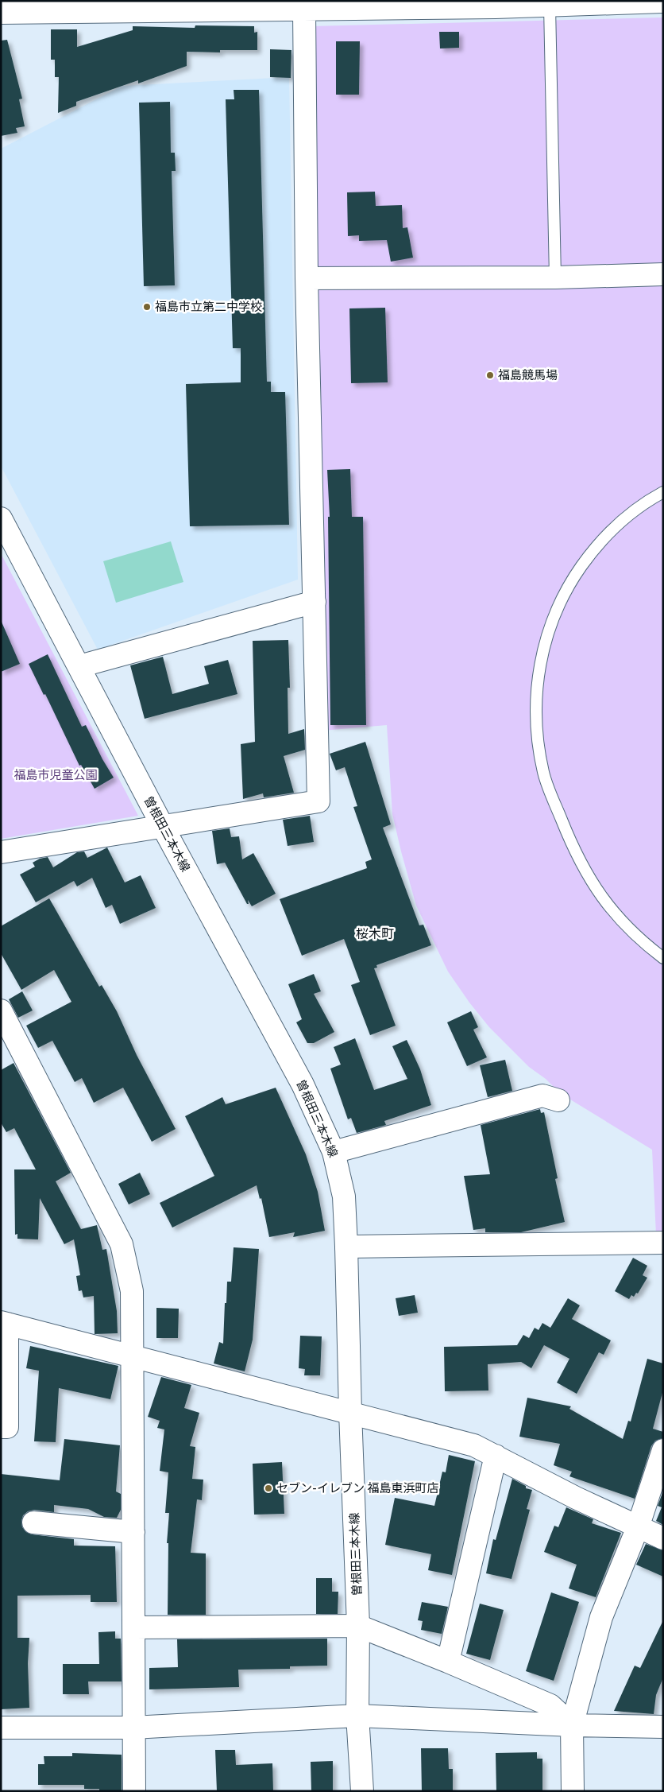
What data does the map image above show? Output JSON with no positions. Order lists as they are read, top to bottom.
{
  "streets": {
    "street": ["曽根田三本木線"]
  },
  "districts": ["桜木町"],
  "parks": ["福島市児童公園"],
  "places": ["福島市立第二中学校", "福島競馬場", "セブン-イレブン 福島東浜町店"]
}
